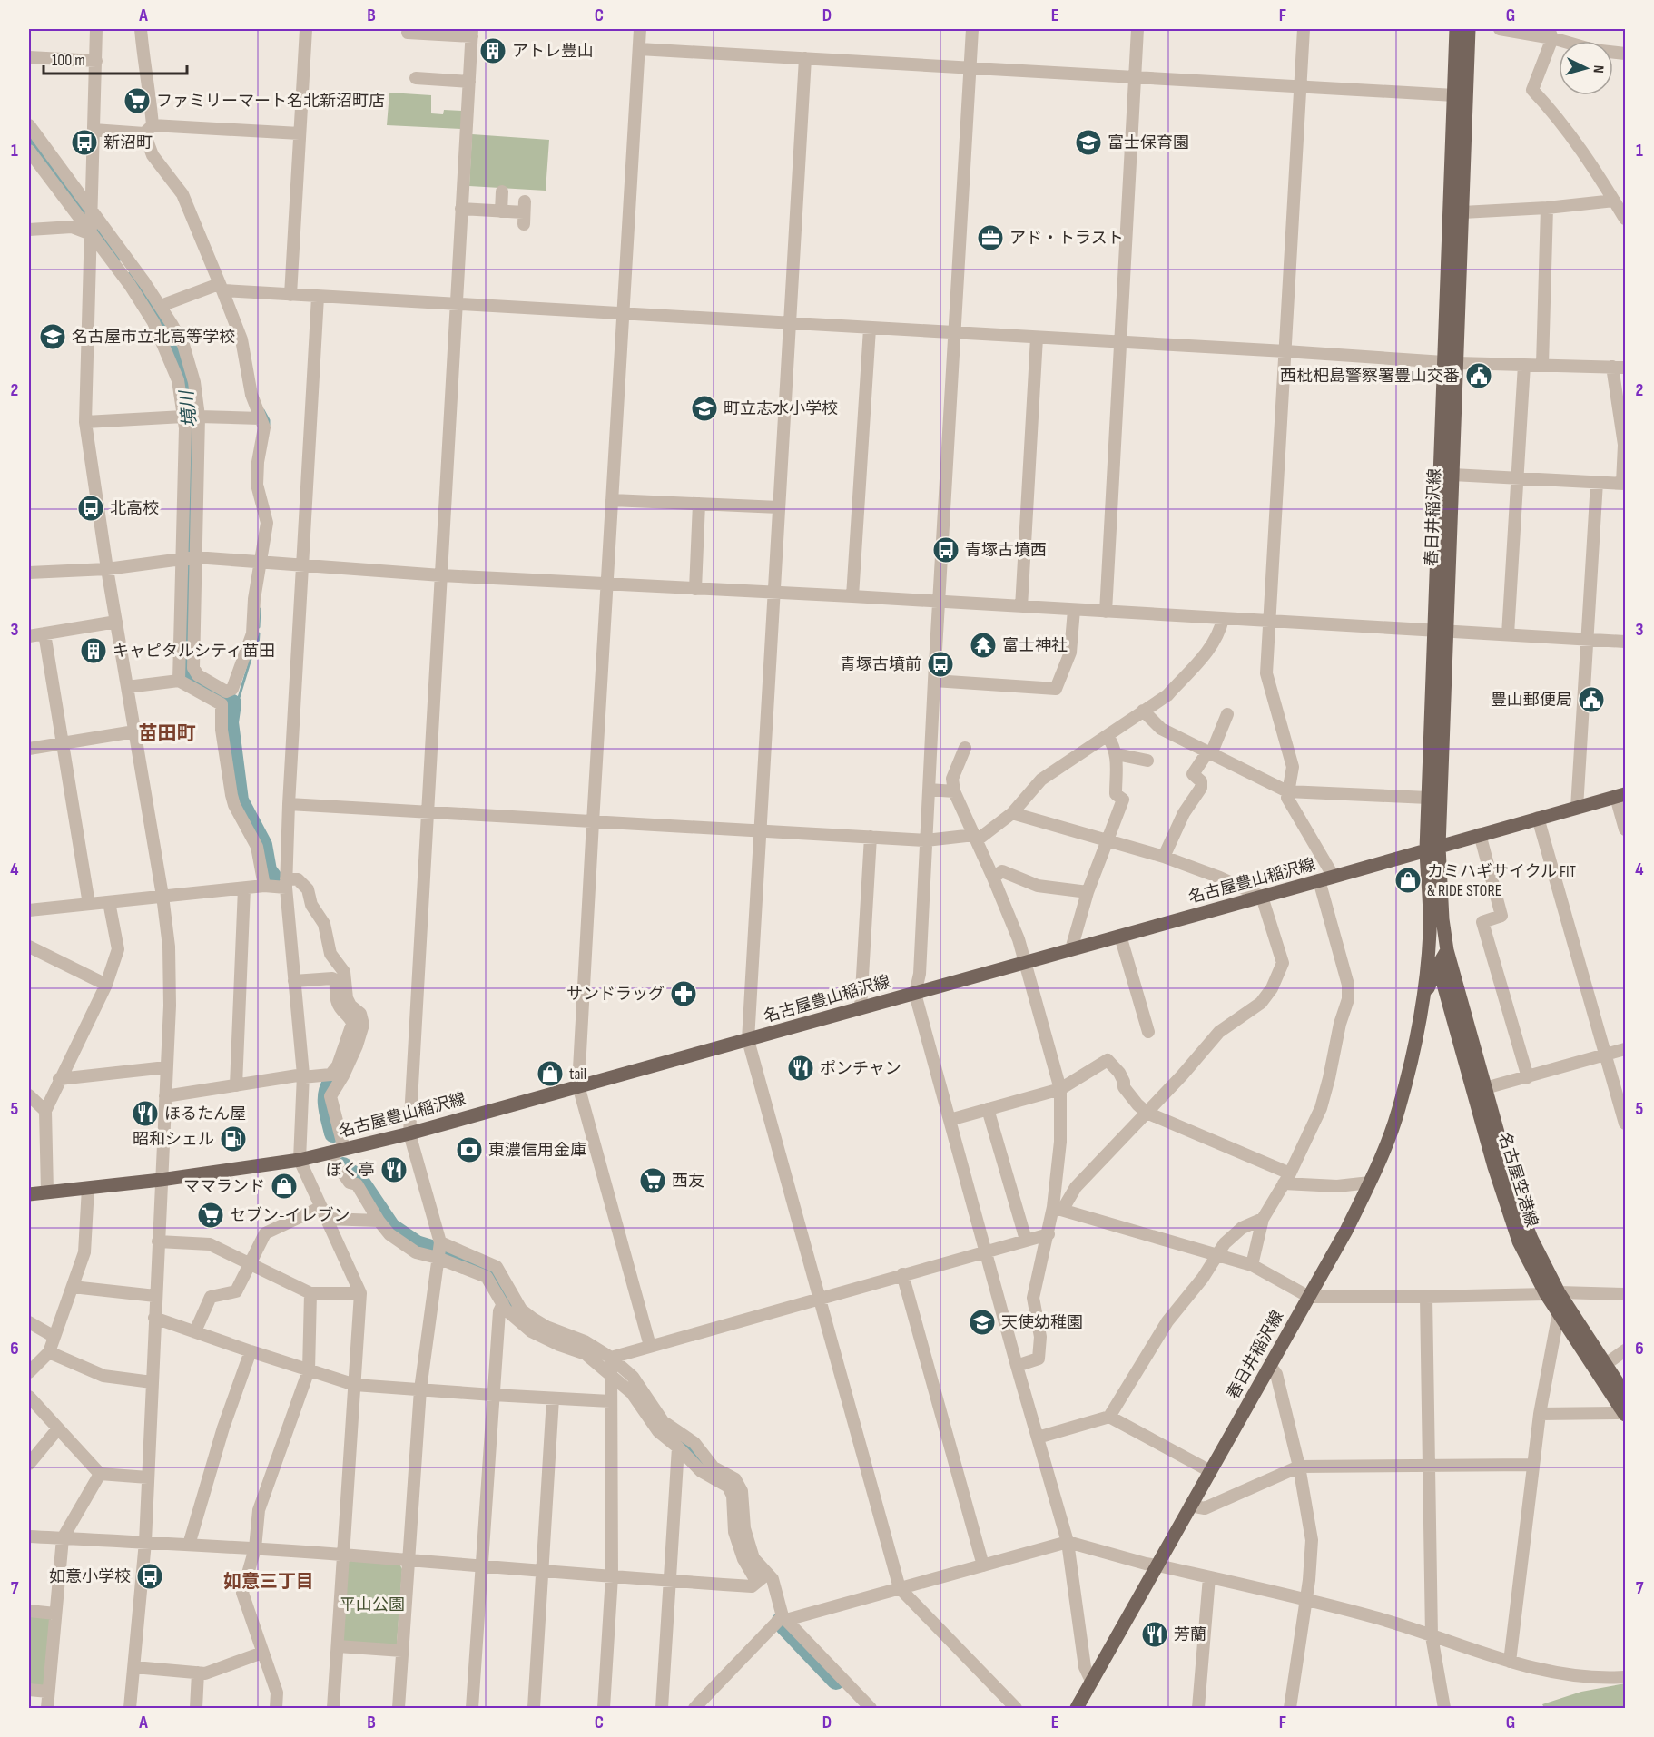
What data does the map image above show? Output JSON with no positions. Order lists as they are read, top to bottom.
{
  "streets": {
    "main road": ["春日井稲沢線", "名古屋豊山稲沢線", "名古屋空港線"]
  },
  "crossings": [
    ["春日井稲沢線", "名古屋豊山稲沢線"],
    ["春日井稲沢線", "名古屋空港線"]
  ],
  "districts": ["苗田町", "如意三丁目"],
  "water": ["境川"],
  "parks": ["平山公園"],
  "places": {
    "building": ["アトレ豊山", "キャピタルシティ苗田"],
    "supermarket": ["ファミリーマート名北新沼町店", "西友", "セブン-イレブン"],
    "bus stop": [
      "新沼町",
      "北高校",
      "青塚古墳西",
      "青塚古墳前",
      "如意小学校"
    ],
    "school or university": [
      "富士保育園",
      "名古屋市立北高等学校",
      "町立志水小学校",
      "天使幼稚園"
    ],
    "office": ["アド・トラスト"],
    "public building": ["西枇杷島警察署豊山交番", "豊山郵便局"],
    "temple": ["富士神社"],
    "shop": ["カミハギサイクル FIT & RIDE STORE", "tail", "ママランド"],
    "pharmacy": ["サンドラッグ"],
    "restaurant": [
      "ポンチャン",
      "ほるたん屋",
      "ぼく亭",
      "芳蘭"
    ],
    "fuel station": ["昭和シェル"],
    "bank": ["東濃信用金庫"]
  },
  "scale_bar": "100 m",
  "north": "right",
  "grid": {
    "columns": [
      "A",
      "B",
      "C",
      "D",
      "E",
      "F",
      "G"
    ],
    "rows": [
      "1",
      "2",
      "3",
      "4",
      "5",
      "6",
      "7"
    ]
  }
}
